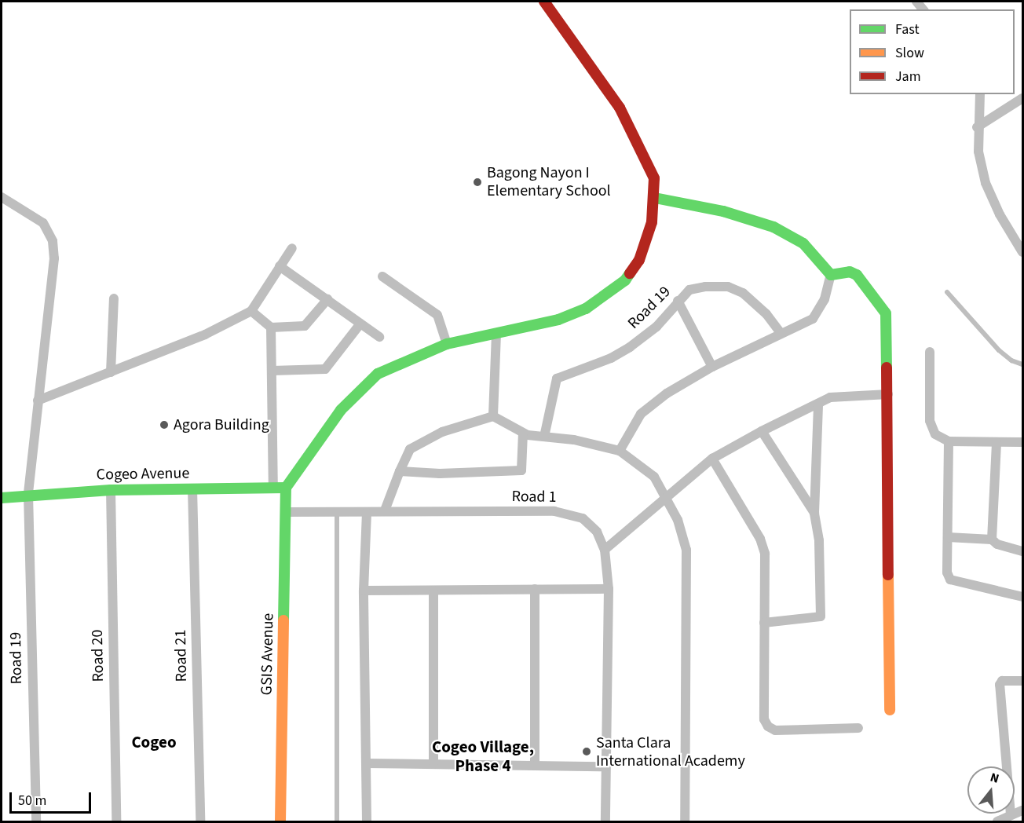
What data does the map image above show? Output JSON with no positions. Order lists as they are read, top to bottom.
{
  "streets": {
    "street": [
      "Road 19",
      "Cogeo Avenue",
      "Road 1",
      "GSIS Avenue",
      "Road 20",
      "Road 21"
    ]
  },
  "crossings": [
    ["Road 19", "Cogeo Avenue"],
    ["Cogeo Avenue", "GSIS Avenue"],
    ["Cogeo Avenue", "Road 20"],
    ["Cogeo Avenue", "Road 21"],
    ["Road 1", "GSIS Avenue"]
  ],
  "districts": ["Cogeo", "Cogeo Village, Phase 4"],
  "places": ["Bagong Nayon I Elementary School", "Agora Building", "Santa Clara International Academy"],
  "legend": ["Fast", "Slow", "Jam"],
  "scale_bar": "50 m",
  "north": "top"
}
